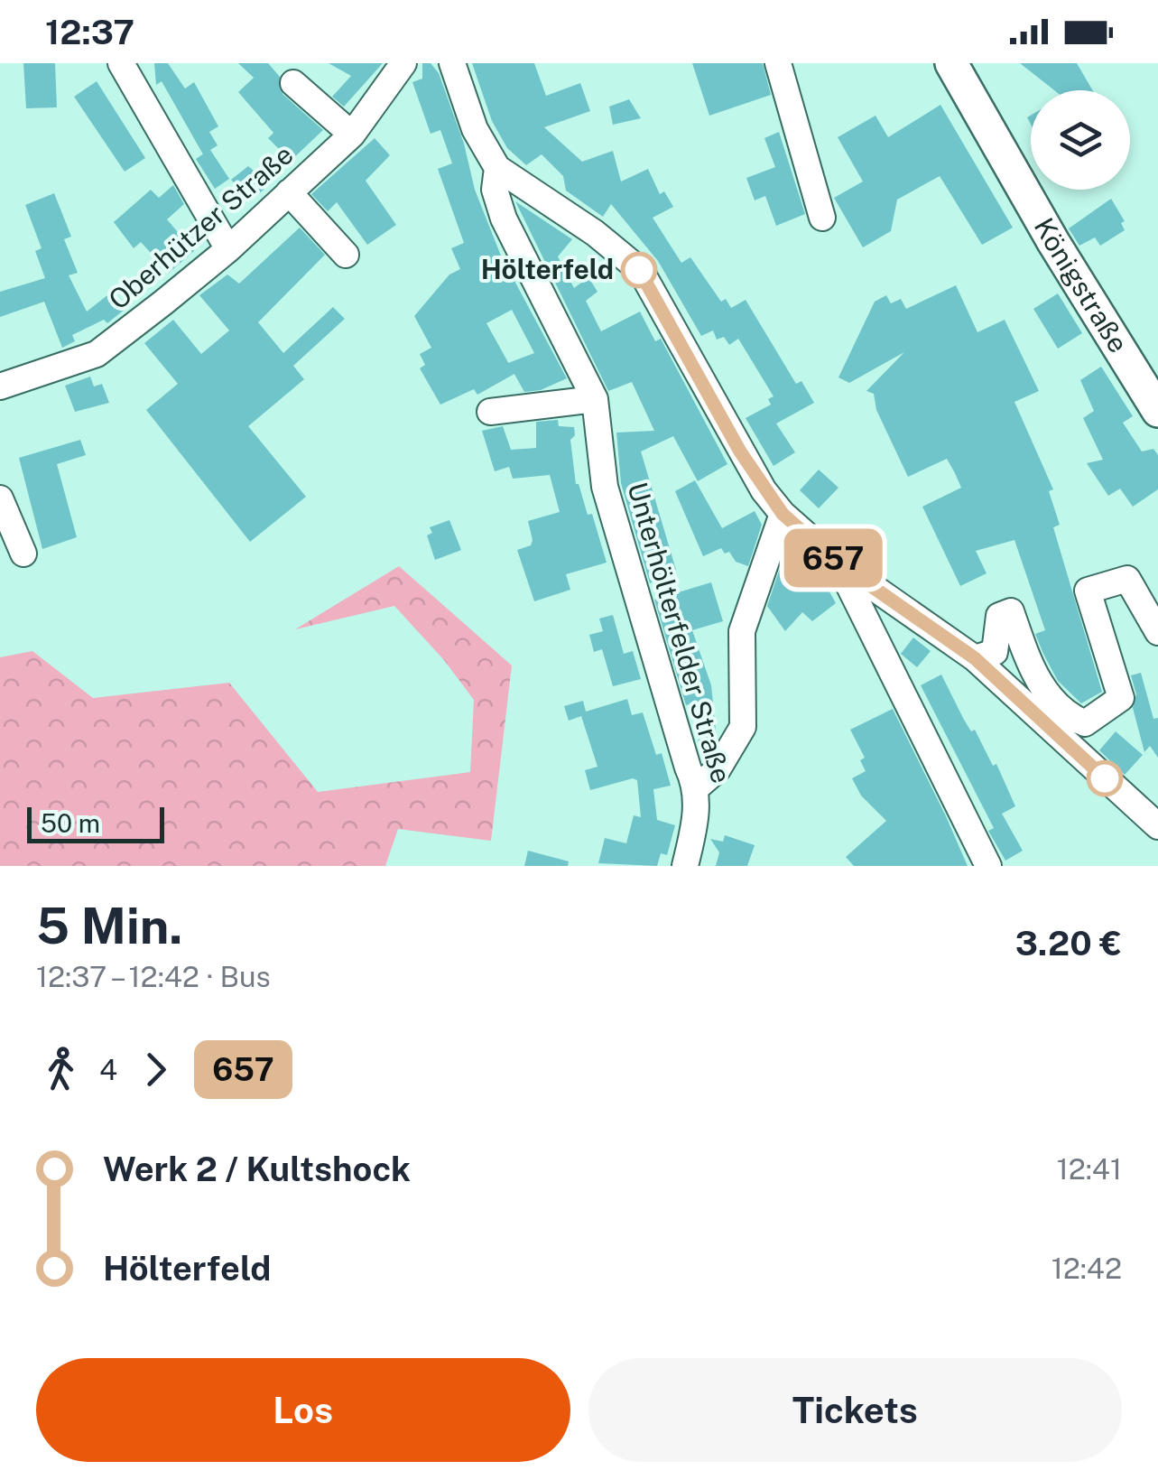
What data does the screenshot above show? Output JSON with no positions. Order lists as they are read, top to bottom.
{
  "streets": {
    "main road": ["Königstraße"],
    "street": ["Oberhützer Straße", "Unterhölterfelder Straße"]
  },
  "places": ["Hölterfeld"],
  "lines": ["bus line 657"],
  "scale_bar": "50 m",
  "page": {
    "status": "12:37",
    "on_map": "657",
    "scale": "50 m",
    "heading": ["5 Min.", "12:37 – 12:42 · Bus", "3.20 €"],
    "legs": ["4", "657"],
    "list": [
      {
        "name": "Werk 2 / Kultshock",
        "value": "12:41"
      },
      {
        "name": "Hölterfeld",
        "value": "12:42"
      }
    ],
    "buttons": ["Los", "Tickets"]
  }
}
